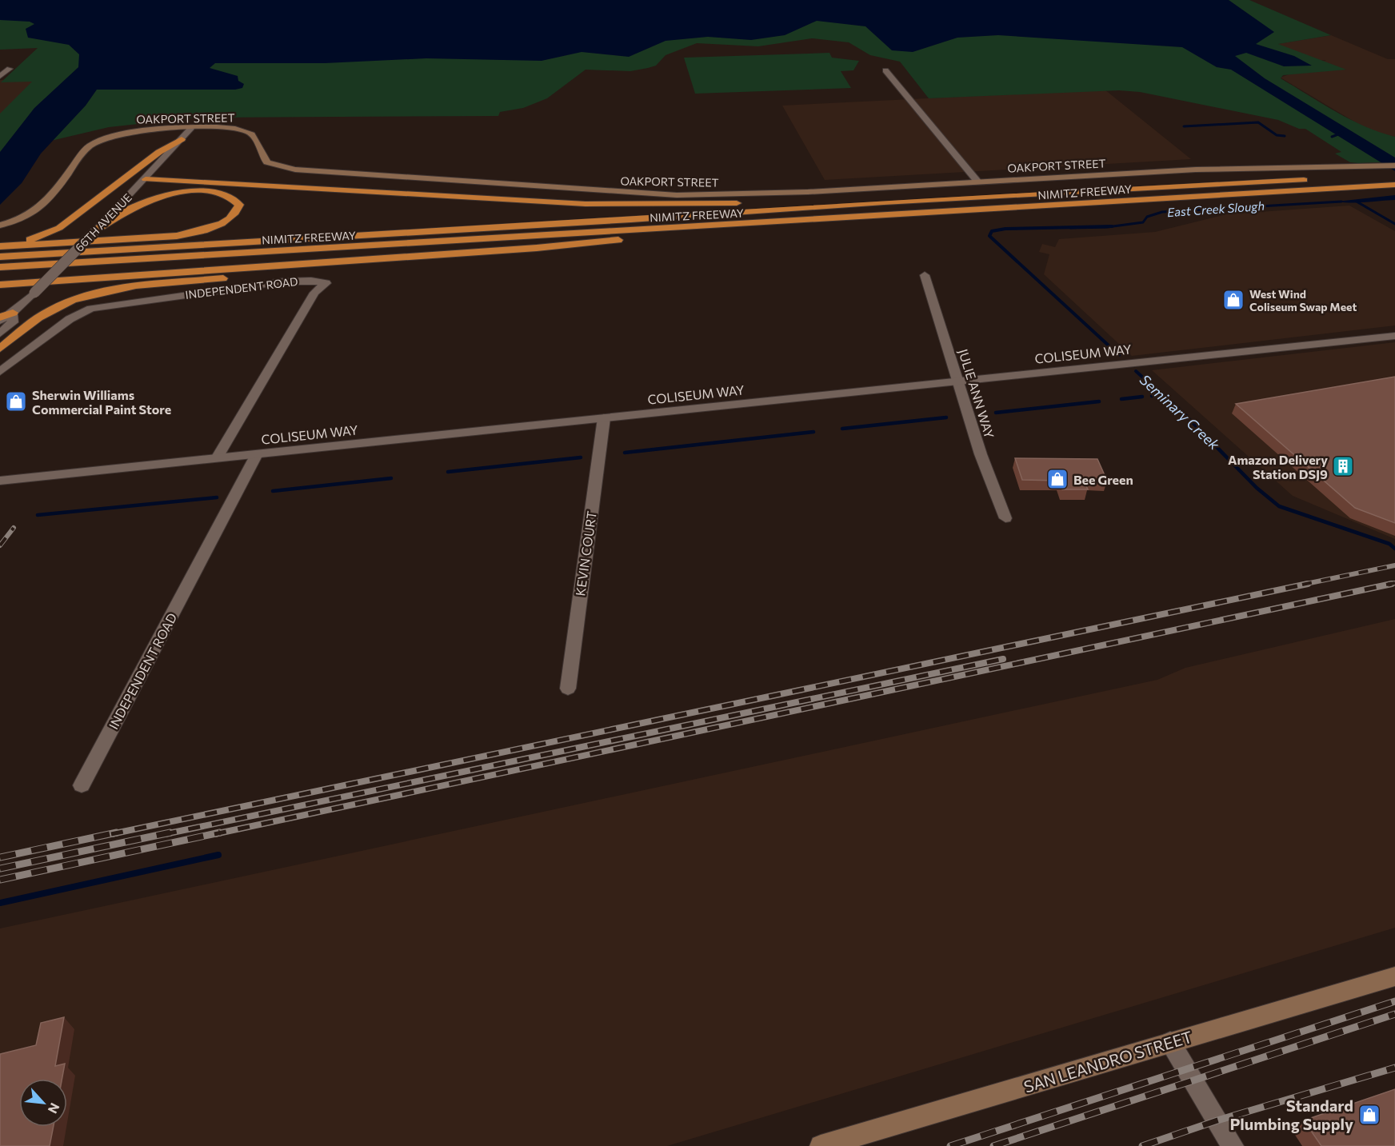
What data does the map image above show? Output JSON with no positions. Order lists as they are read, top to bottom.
{
  "streets": {
    "highway": ["NIMITZ FREEWAY"],
    "main road": ["OAKPORT STREET", "SAN LEANDRO STREET"],
    "street": [
      "66TH AVENUE",
      "INDEPENDENT ROAD",
      "COLISEUM WAY",
      "JULIE ANN WAY",
      "KEVIN COURT"
    ]
  },
  "crossings": [
    ["OAKPORT STREET", "66TH AVENUE"],
    ["INDEPENDENT ROAD", "COLISEUM WAY"],
    ["COLISEUM WAY", "JULIE ANN WAY"],
    ["COLISEUM WAY", "KEVIN COURT"]
  ],
  "water": ["East Creek Slough", "Seminary Creek"],
  "places": {
    "shop": [
      "West Wind Coliseum Swap Meet",
      "Sherwin Williams Commercial Paint Store",
      "Bee Green",
      "Standard Plumbing Supply"
    ],
    "building": ["Amazon Delivery Station DSJ9"]
  },
  "north": "bottom right"
}
